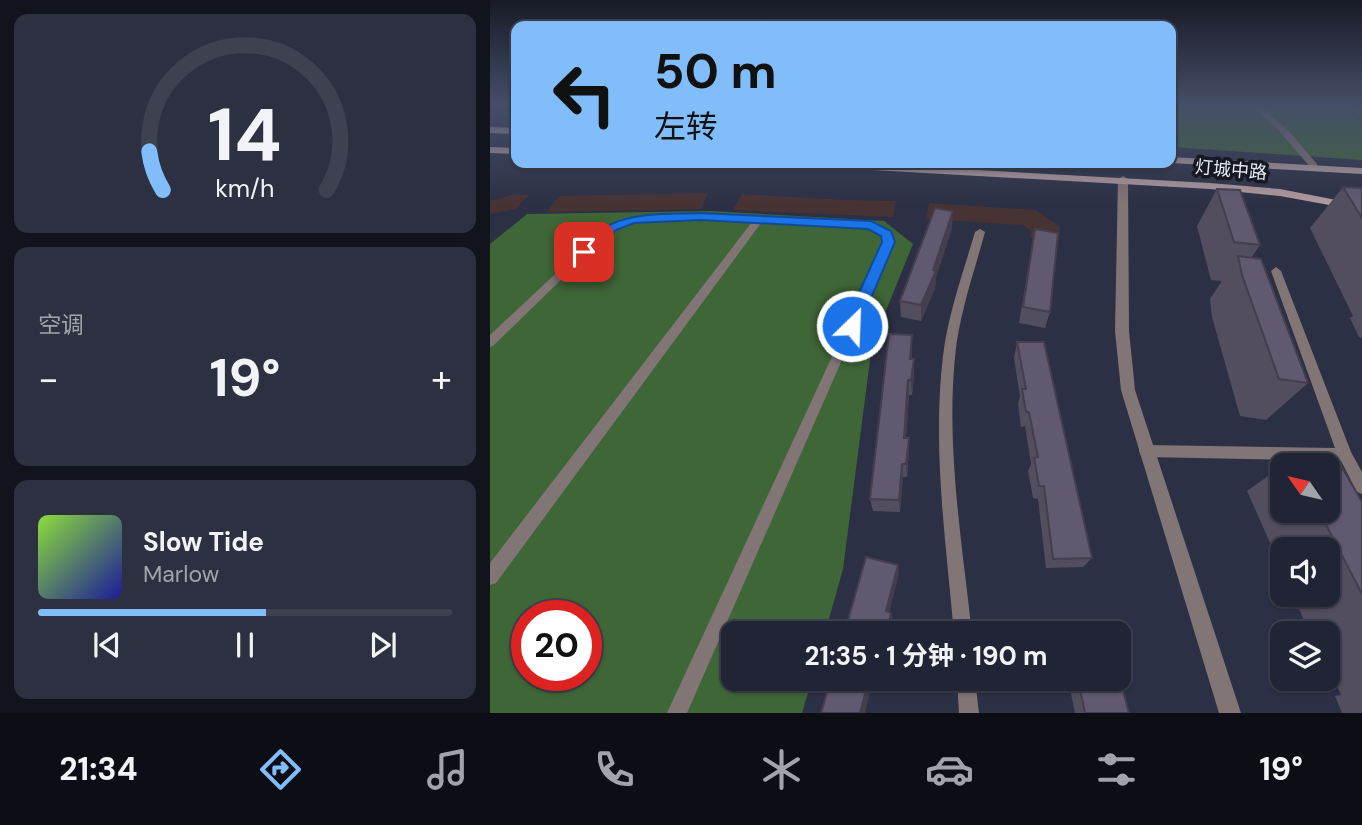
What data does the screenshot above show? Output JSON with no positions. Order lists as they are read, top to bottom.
{
  "streets": {
    "main road": ["灯城中路"]
  },
  "north": "top left",
  "page": {
    "turn": ["50 m", "左转"],
    "tile": "空调",
    "heat": ["−", "19°", "+"],
    "song": ["Slow Tide", "Marlow"],
    "limit": "20",
    "trip": "21:35 · 1 分钟 · 190 m",
    "tabs": ["21:34", "19°"],
    "gauge": ["14", "km/h"]
  }
}
